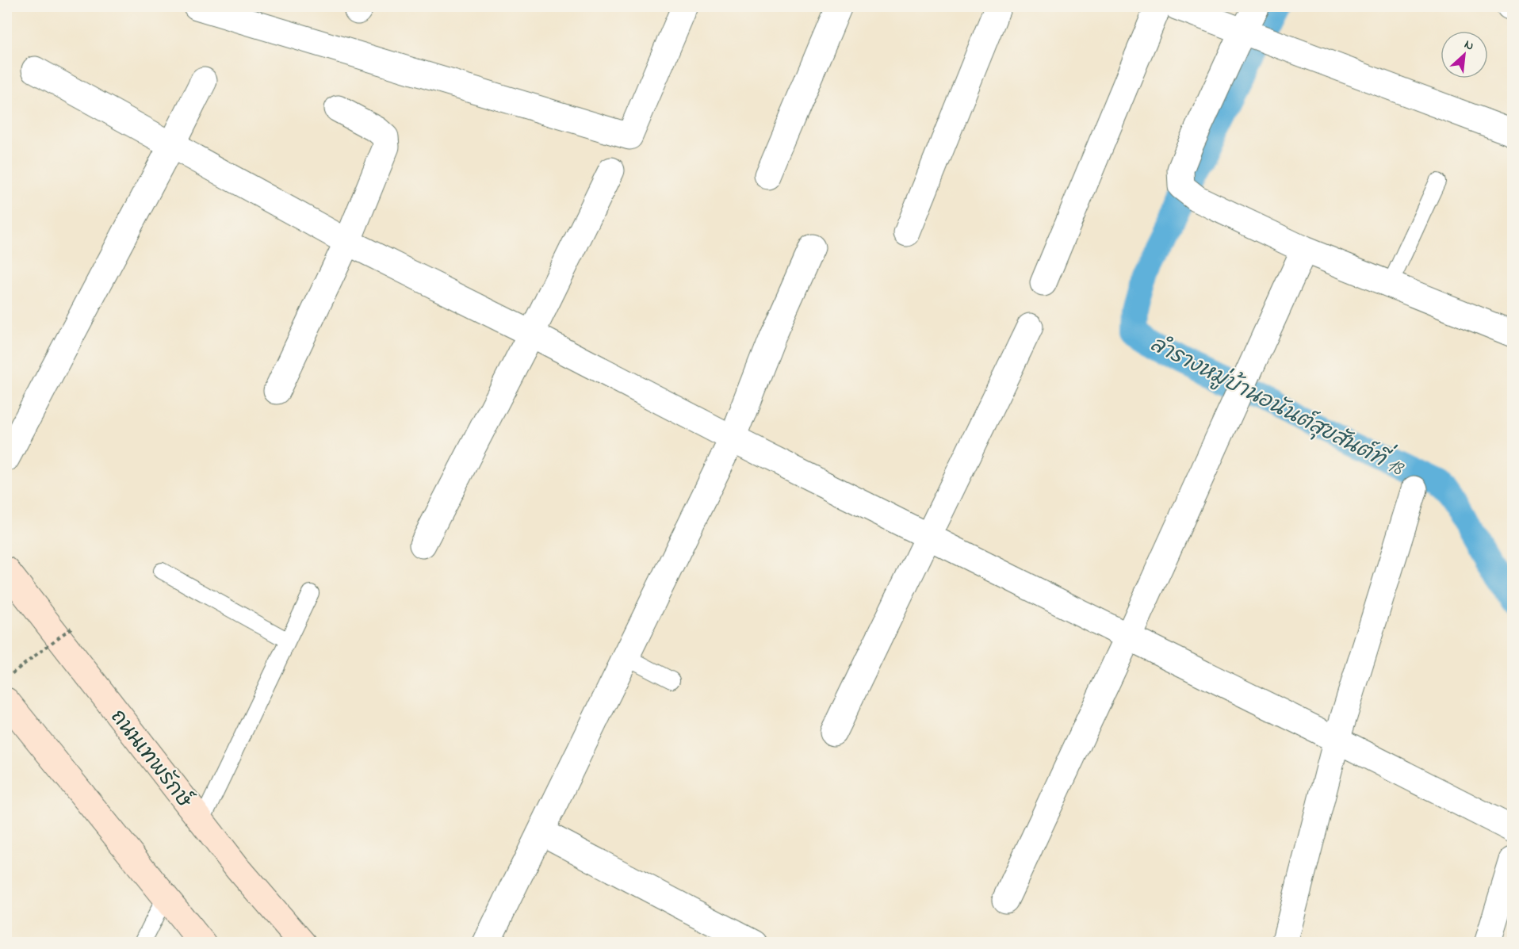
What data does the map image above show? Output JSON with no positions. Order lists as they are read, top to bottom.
{
  "streets": {
    "main road": ["ถนนเทพรักษ์"]
  },
  "water": ["ลำรางหมู่บ้านอนันต์สุขสันต์ที่ 18"],
  "north": "top right"
}
